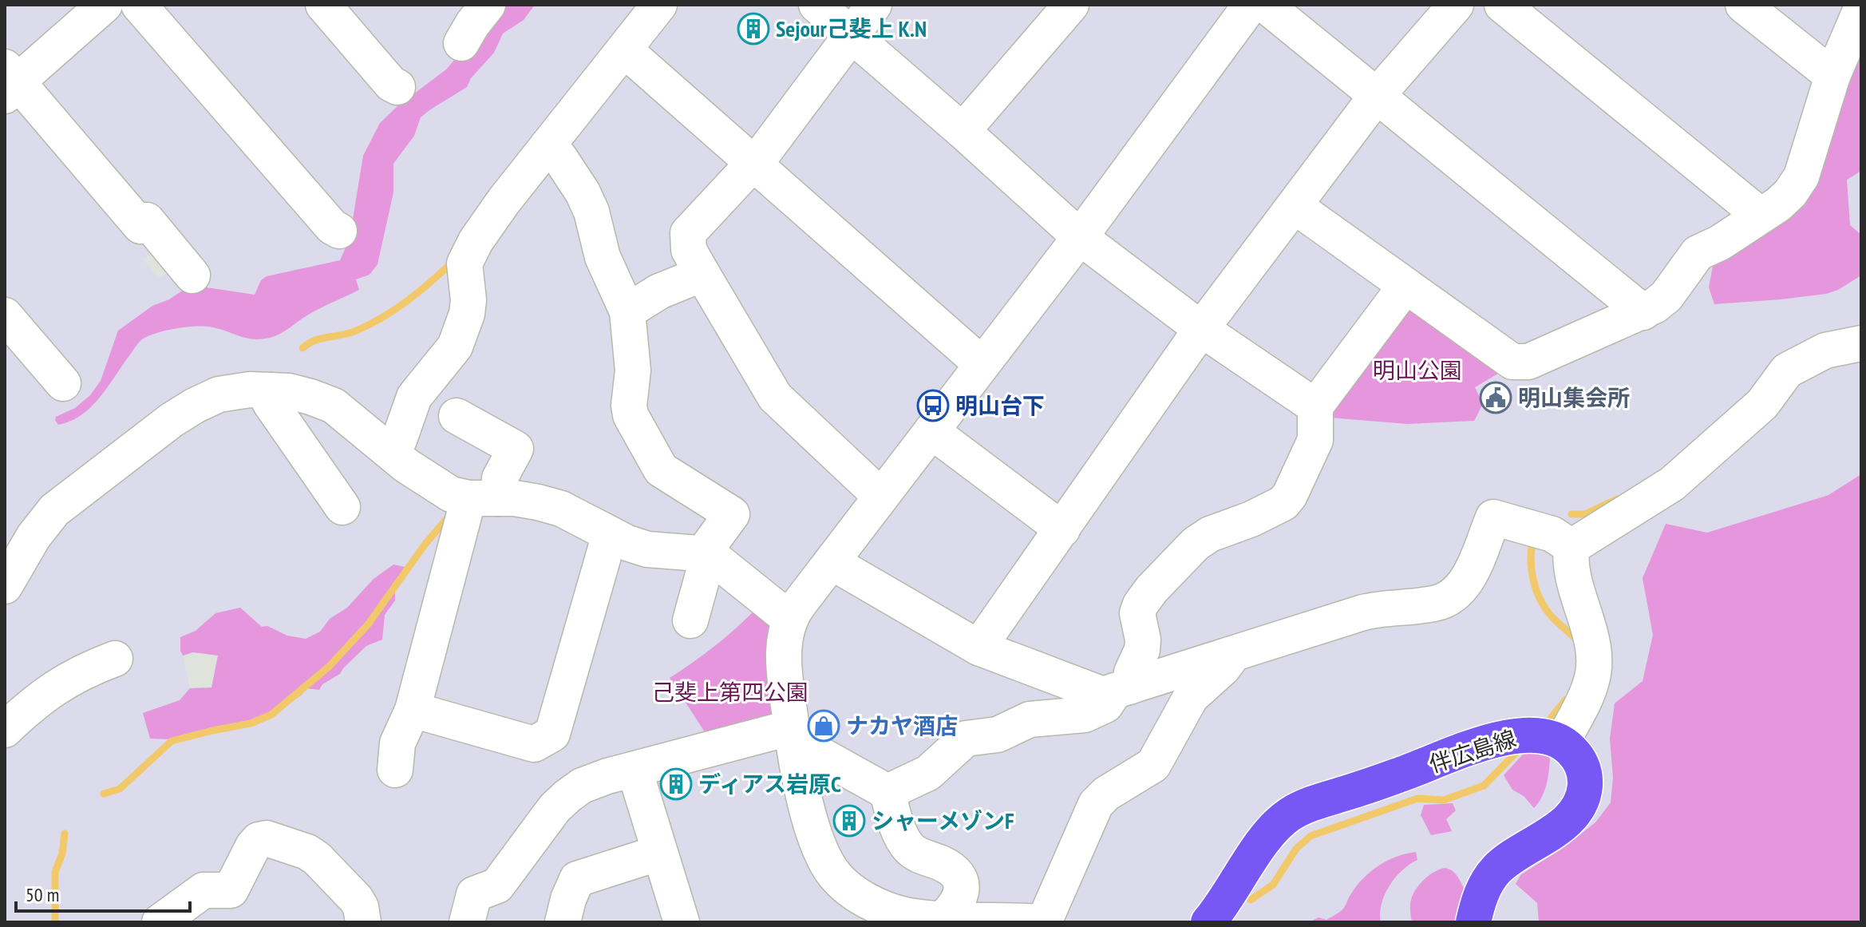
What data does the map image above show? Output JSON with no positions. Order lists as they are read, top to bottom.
{
  "streets": {
    "main road": ["伴広島線"]
  },
  "parks": ["明山公園", "己斐上第四公園"],
  "places": {
    "building": ["Sejour己斐上 K.N", "ディアス岩原C", "シャーメゾンF"],
    "public building": ["明山集会所"],
    "bus stop": ["明山台下"],
    "shop": ["ナカヤ酒店"]
  },
  "scale_bar": "50 m"
}
